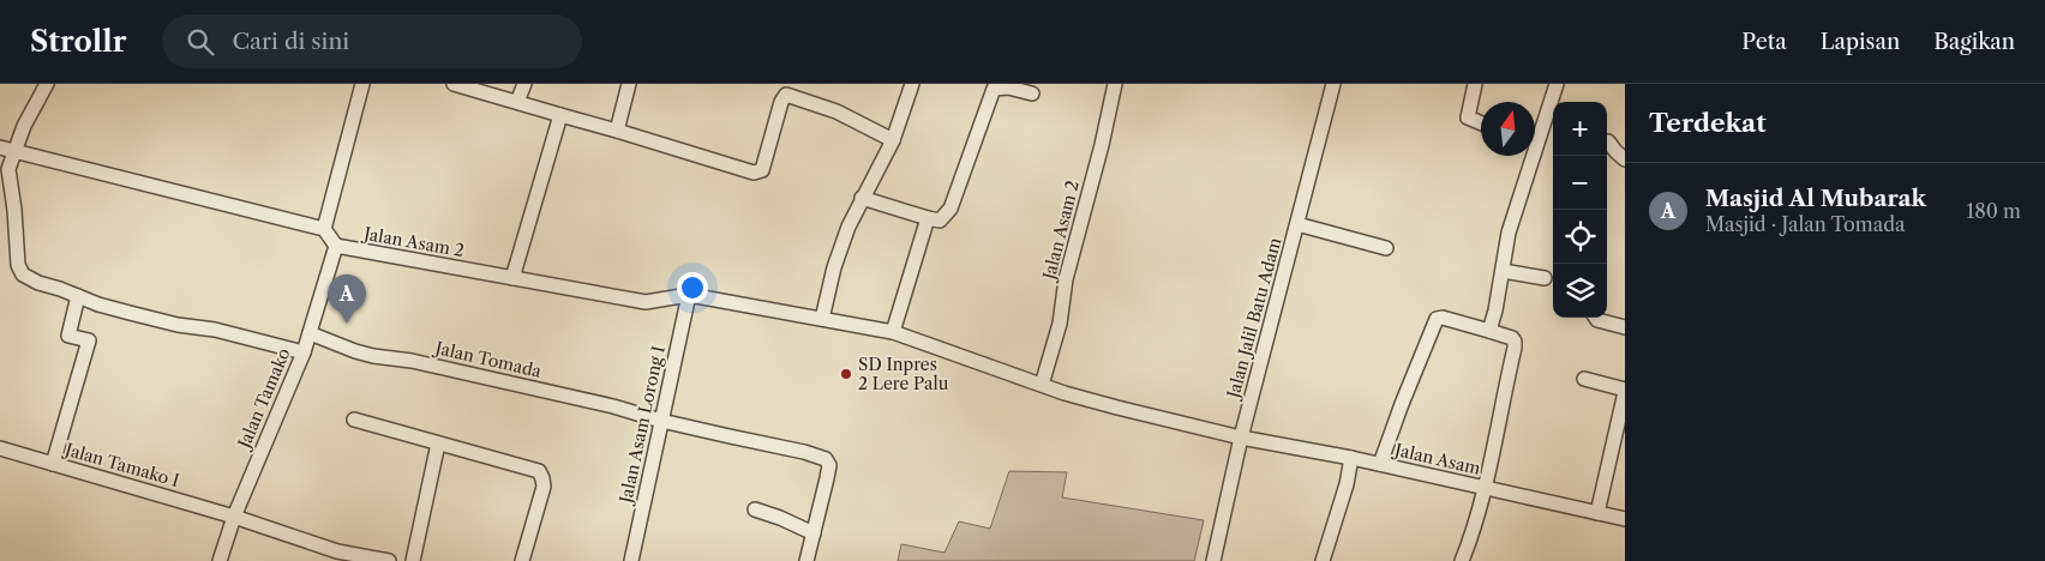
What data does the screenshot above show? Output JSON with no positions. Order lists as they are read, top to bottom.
{
  "streets": {
    "street": [
      "Jalan Asam 2",
      "Jalan Jalil Batu Adam",
      "Jalan Tomada",
      "Jalan Tamako",
      "Jalan Asam Lorong I",
      "Jalan Asam",
      "Jalan Tamako I"
    ]
  },
  "crossings": [
    ["Jalan Asam 2", "Jalan Jalil Batu Adam"],
    ["Jalan Asam 2", "Jalan Tamako"],
    ["Jalan Asam 2", "Jalan Asam Lorong I"],
    ["Jalan Asam 2", "Jalan Asam"],
    ["Jalan Jalil Batu Adam", "Jalan Asam"],
    ["Jalan Tomada", "Jalan Tamako"],
    ["Jalan Tomada", "Jalan Asam Lorong I"],
    ["Jalan Tamako", "Jalan Tamako I"]
  ],
  "places": ["SD Inpres 2 Lere Palu"],
  "north": "top",
  "page": {
    "header": "Strollr",
    "search": "Cari di sini",
    "nav": ["Peta", "Lapisan", "Bagikan"],
    "heading": "Terdekat",
    "map_buttons": ["+", "−"],
    "list": [
      {
        "mark": "A",
        "name": "Masjid Al Mubarak",
        "note": "Masjid · Jalan Tomada",
        "value": "180 m"
      }
    ],
    "pins": "A"
  }
}
